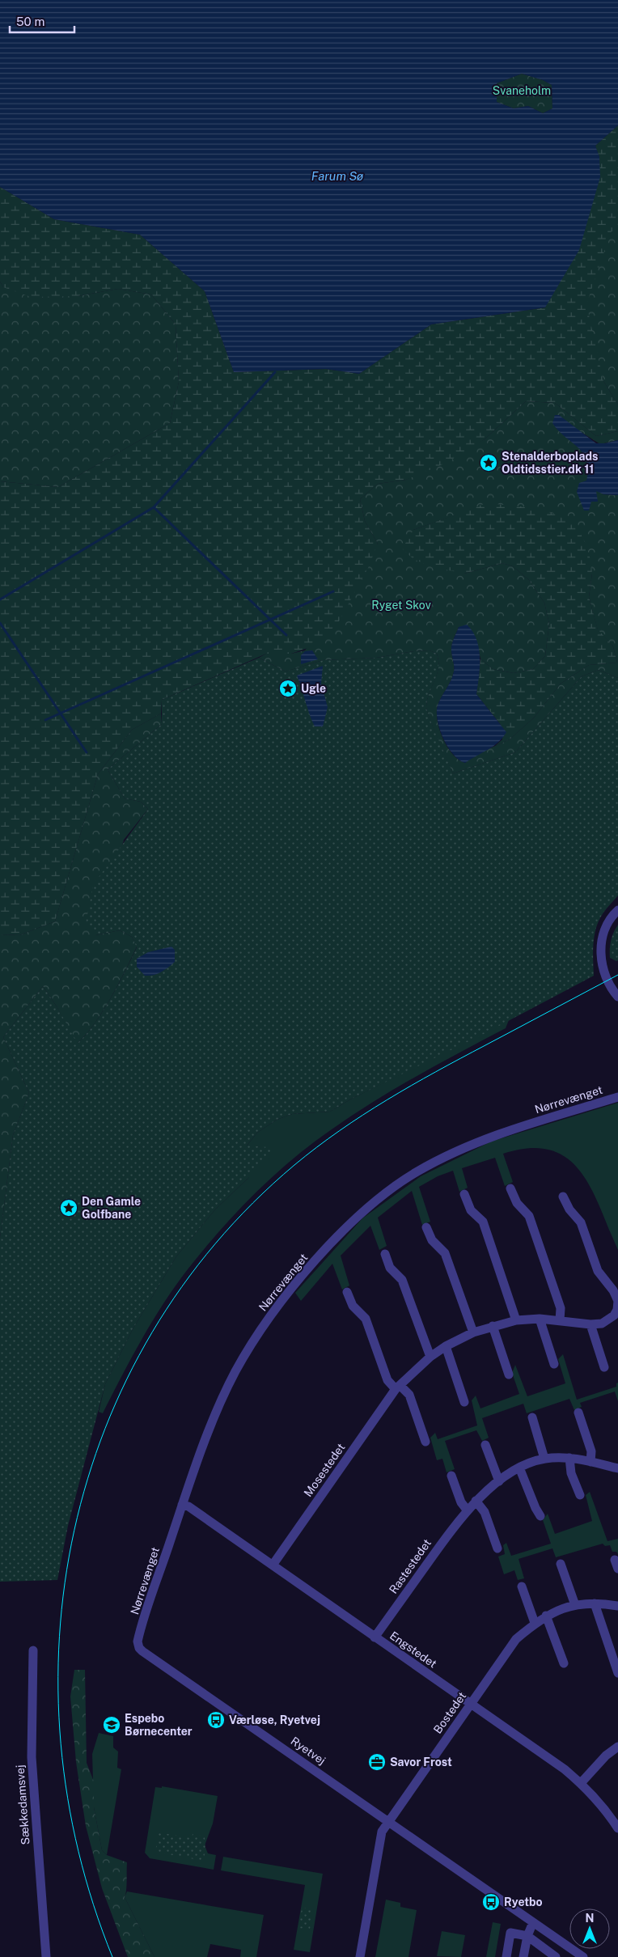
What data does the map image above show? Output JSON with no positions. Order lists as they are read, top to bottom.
{
  "streets": {
    "street": [
      "Nørrevænget",
      "Mosestedet",
      "Rastestedet",
      "Engstedet",
      "Bostedet",
      "Ryetvej",
      "Sækkedamsvej"
    ]
  },
  "crossings": [
    ["Nørrevænget", "Engstedet"],
    ["Nørrevænget", "Ryetvej"],
    ["Mosestedet", "Engstedet"],
    ["Rastestedet", "Engstedet"],
    ["Engstedet", "Bostedet"],
    ["Bostedet", "Ryetvej"]
  ],
  "water": ["Farum Sø"],
  "parks": ["Svaneholm", "Ryget Skov"],
  "places": {
    "place": ["Stenalderboplads Oldtidsstier.dk 11", "Ugle", "Den Gamle Golfbane"],
    "bus stop": ["Værløse, Ryetvej", "Ryetbo"],
    "school or university": ["Espebo Børnecenter"],
    "office": ["Savor Frost"]
  },
  "scale_bar": "50 m",
  "north": "top"
}
